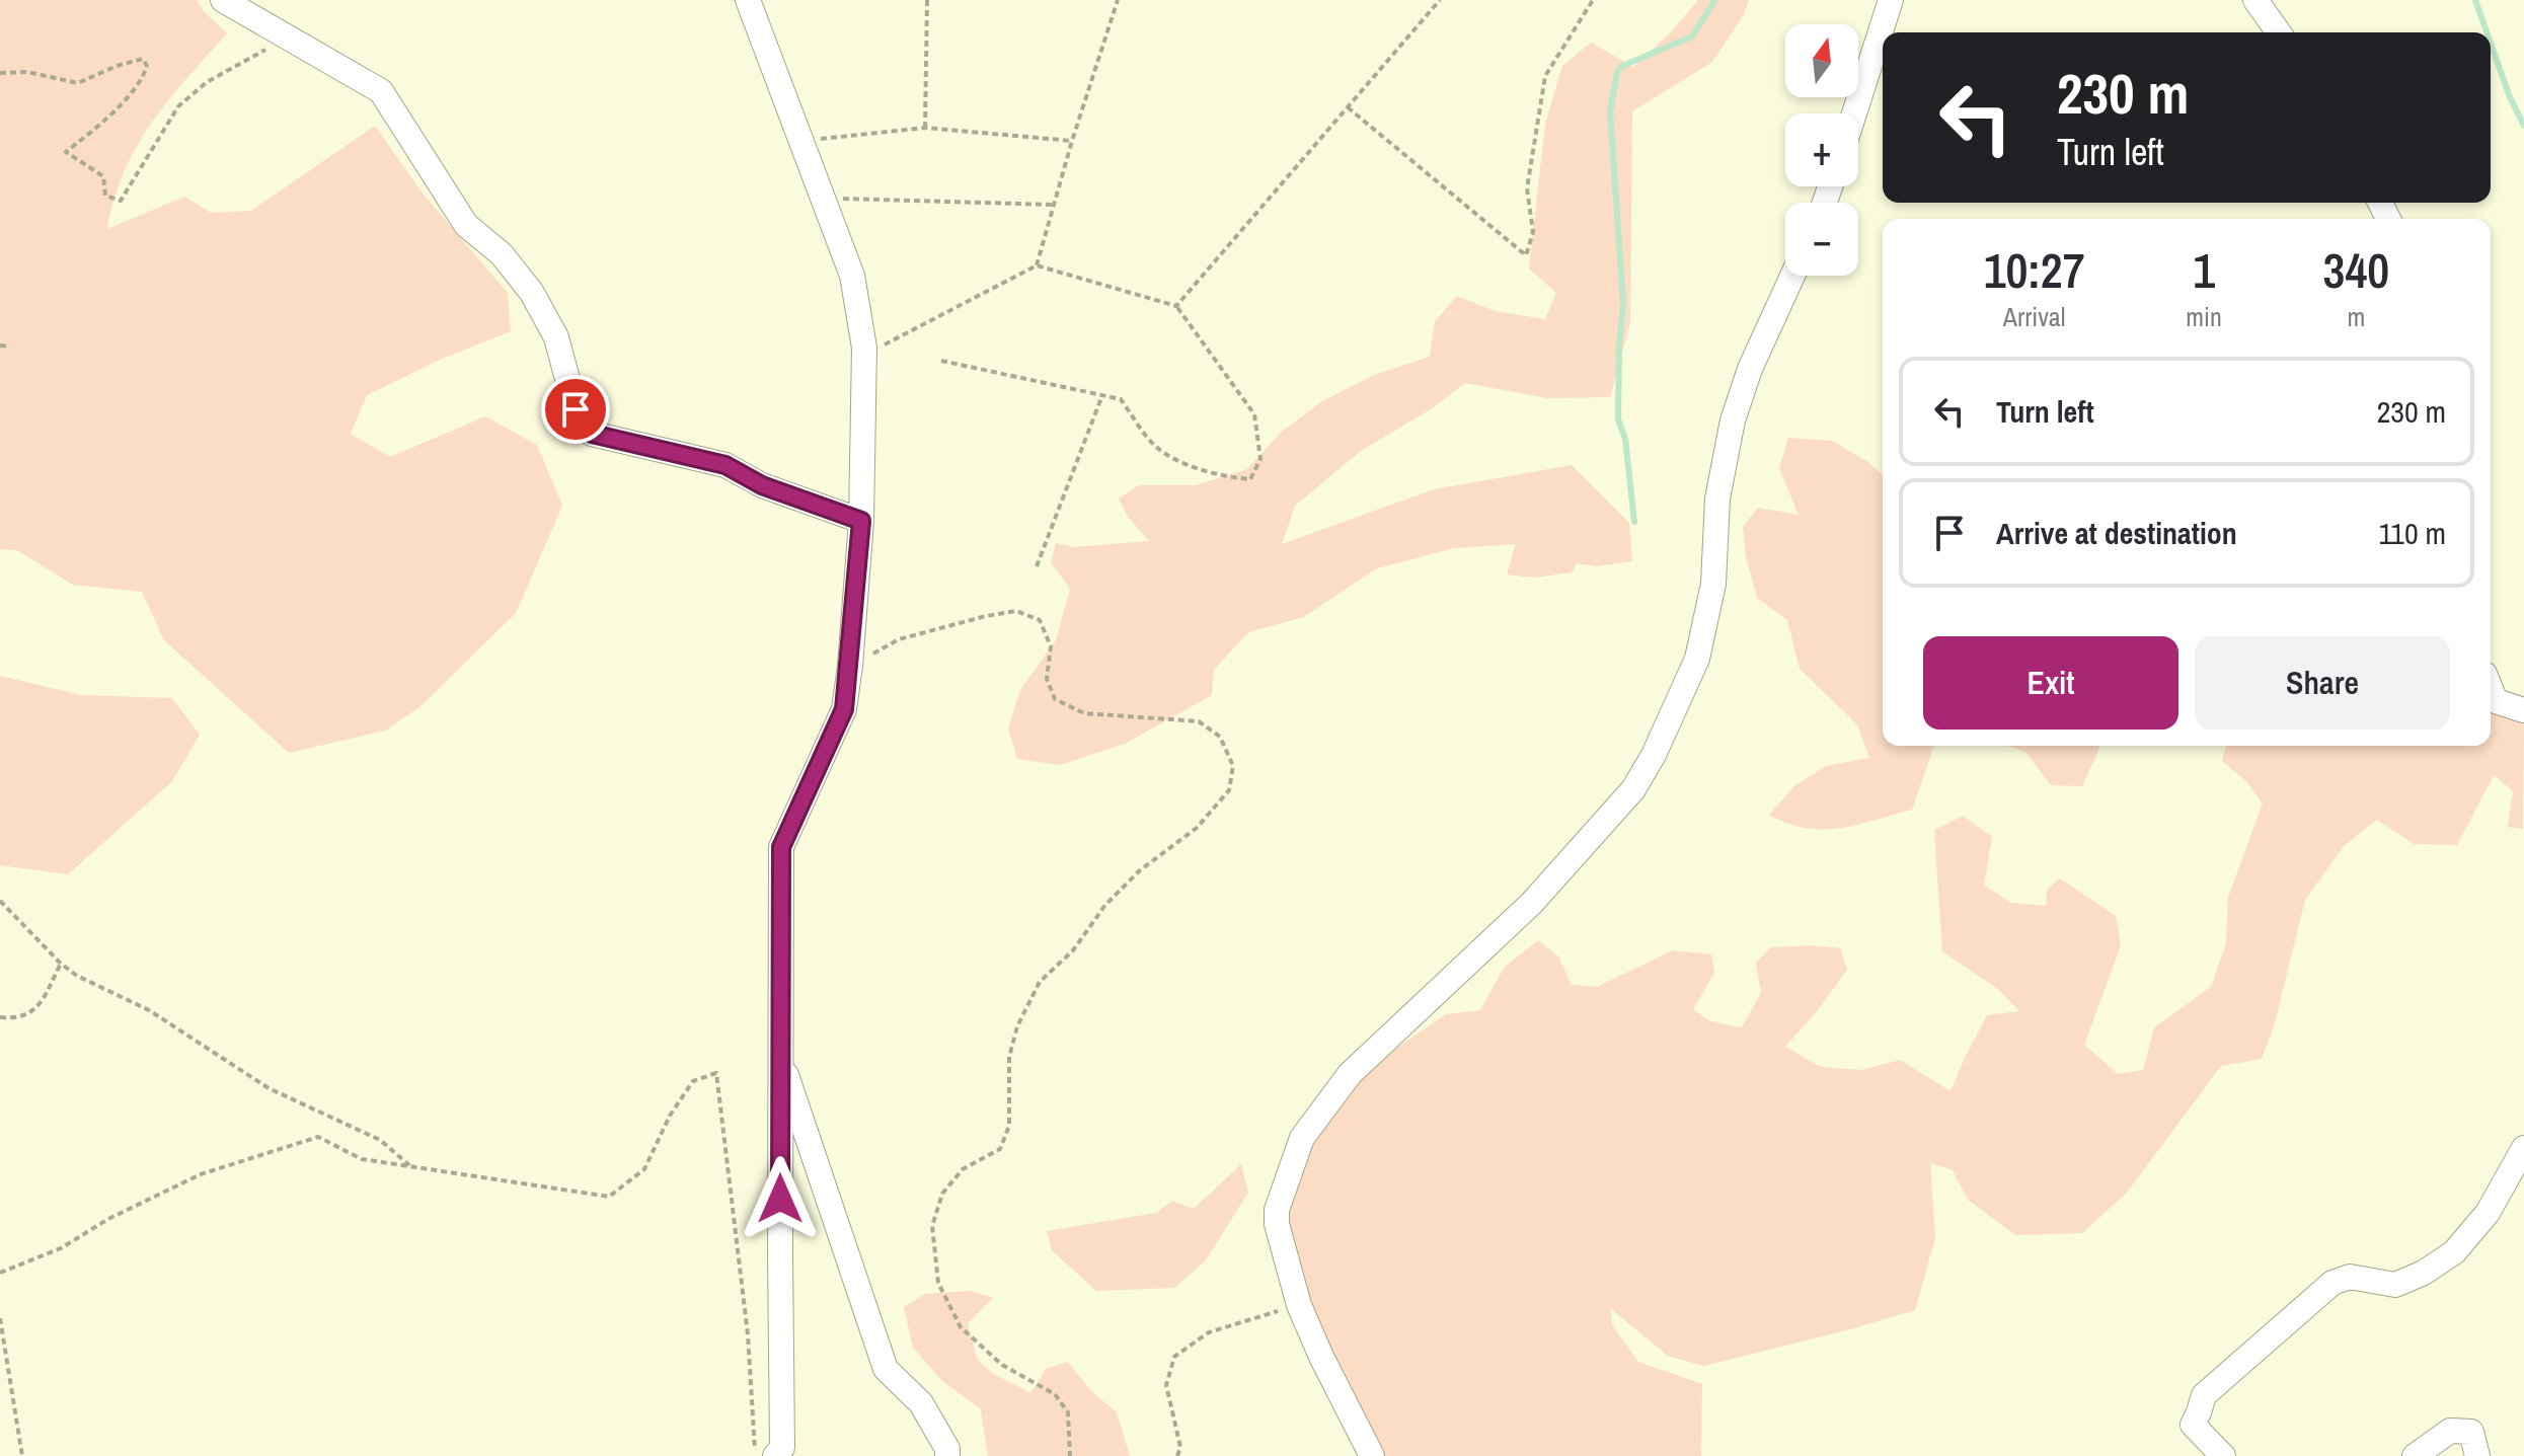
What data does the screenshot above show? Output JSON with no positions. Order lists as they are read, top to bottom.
{
  "north": "top",
  "page": {
    "map_buttons": ["+", "−"],
    "turn": ["230 m", "Turn left"],
    "eta": [
      "10:27",
      "Arrival",
      "1",
      "min",
      "340",
      "m"
    ],
    "list": [
      {
        "name": "Turn left",
        "value": "230 m"
      },
      {
        "name": "Arrive at destination",
        "value": "110 m"
      }
    ],
    "buttons": ["Exit", "Share"]
  }
}
